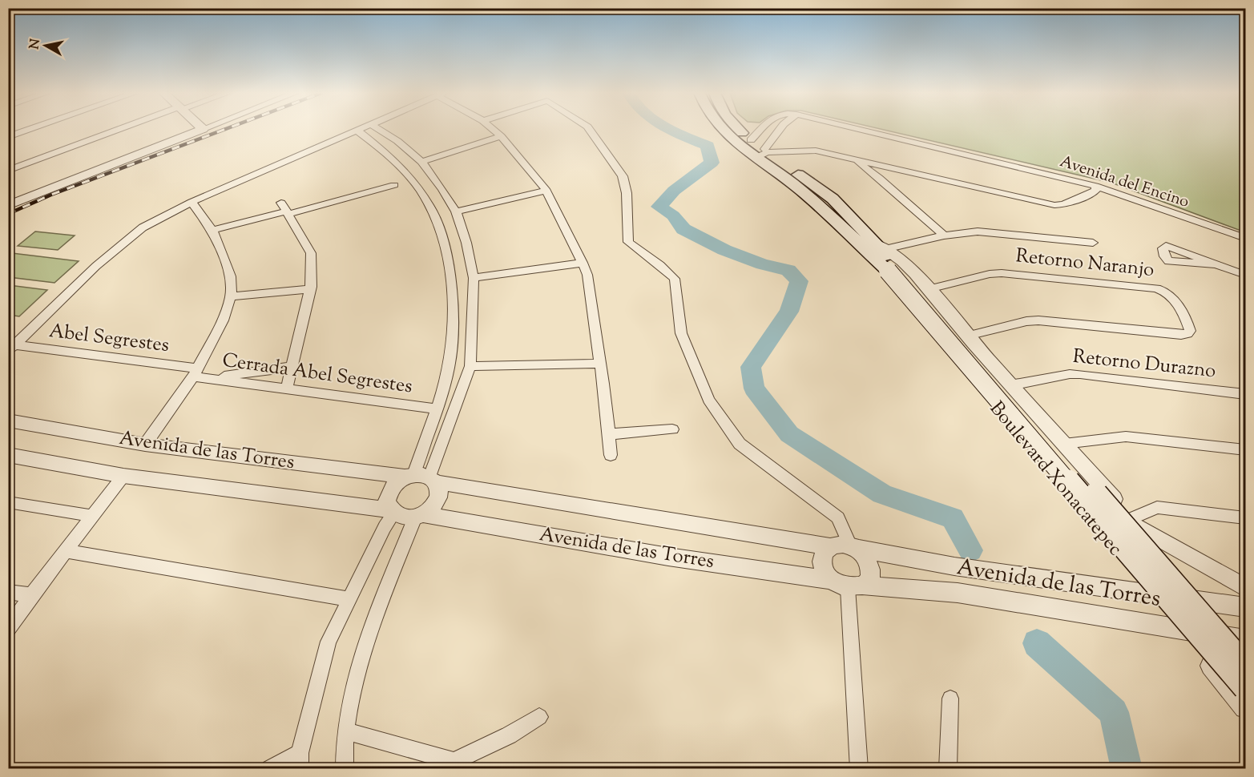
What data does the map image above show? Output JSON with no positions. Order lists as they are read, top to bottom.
{
  "streets": {
    "main road": ["Boulevard Xonacatepec"],
    "street": [
      "Avenida del Encino",
      "Retorno Naranjo",
      "Abel Segrestes",
      "Retorno Durazno",
      "Cerrada Abel Segrestes",
      "Avenida de las Torres"
    ]
  },
  "crossings": [
    ["Avenida del Encino", "Boulevard Xonacatepec"],
    ["Retorno Naranjo", "Boulevard Xonacatepec"],
    ["Abel Segrestes", "Cerrada Abel Segrestes"],
    ["Retorno Durazno", "Boulevard Xonacatepec"],
    ["Avenida de las Torres", "Boulevard Xonacatepec"]
  ],
  "north": "left"
}
